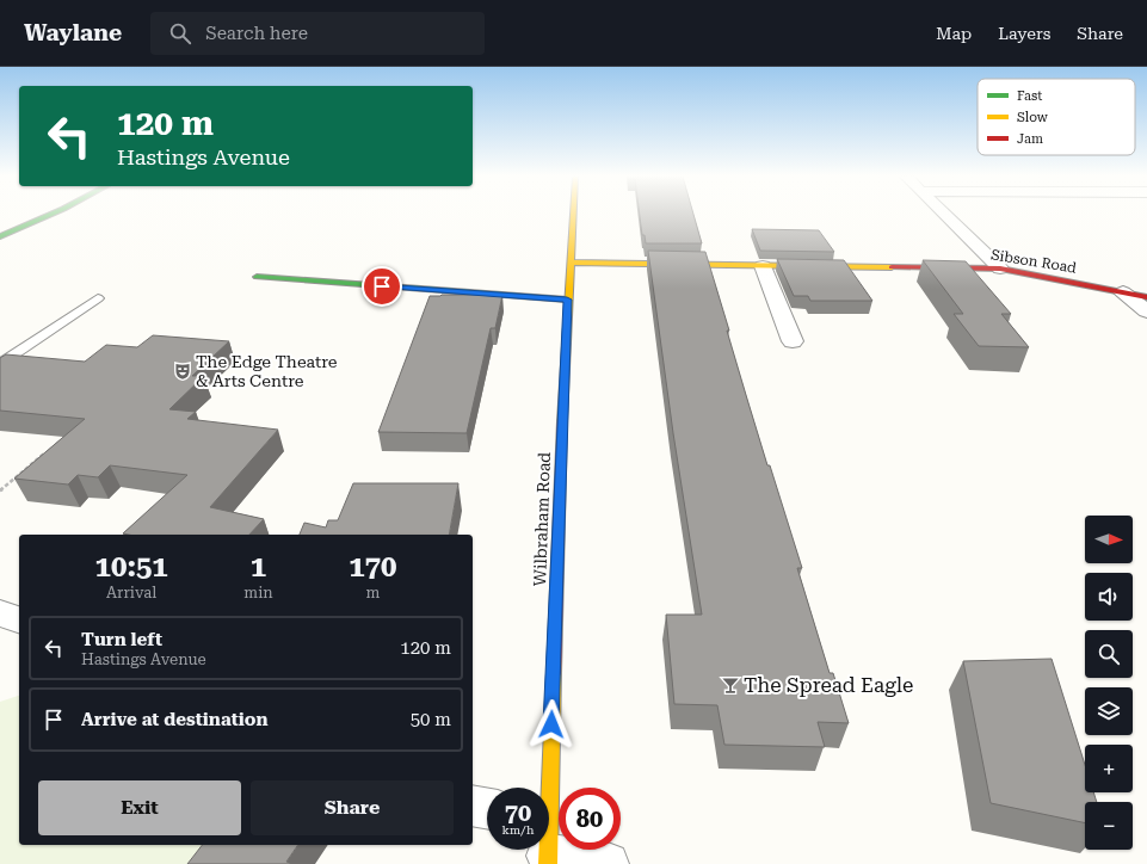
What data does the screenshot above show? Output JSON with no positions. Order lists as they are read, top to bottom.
{
  "streets": {
    "main road": ["Sibson Road", "Wilbraham Road"]
  },
  "crossings": [
    ["Sibson Road", "Wilbraham Road"]
  ],
  "places": {
    "theatre": ["The Edge Theatre & Arts Centre"],
    "bar": ["The Spread Eagle"]
  },
  "legend": ["Fast", "Slow", "Jam"],
  "north": "right",
  "page": {
    "header": "Waylane",
    "search": "Search here",
    "nav": ["Map", "Layers", "Share"],
    "turn": ["120 m", "Hastings Avenue"],
    "map_buttons": ["+", "−"],
    "eta": [
      "10:51",
      "Arrival",
      "1",
      "min",
      "170",
      "m"
    ],
    "list": [
      {
        "name": "Turn left",
        "note": "Hastings Avenue",
        "value": "120 m"
      },
      {
        "name": "Arrive at destination",
        "value": "50 m"
      }
    ],
    "buttons": ["Exit", "Share"],
    "speed": "70 km/h",
    "limit": "80"
  }
}
